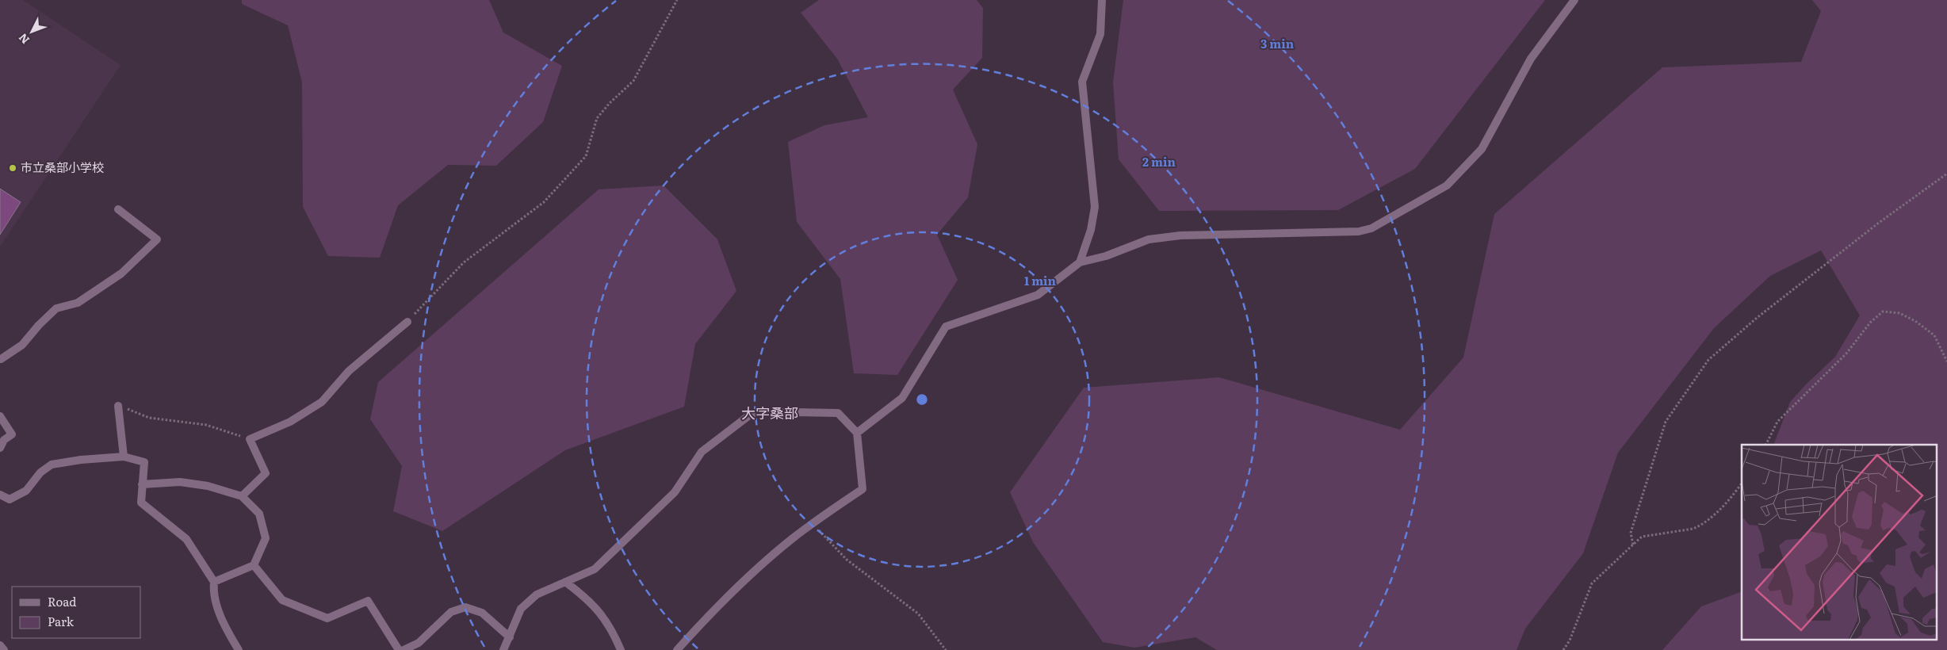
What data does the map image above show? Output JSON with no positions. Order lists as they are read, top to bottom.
{
  "districts": ["大字桑部"],
  "places": ["市立桑部小学校"],
  "legend": ["Road", "Park"],
  "north": "bottom left",
  "rings": ["3 min", "2 min", "1 min"]
}
